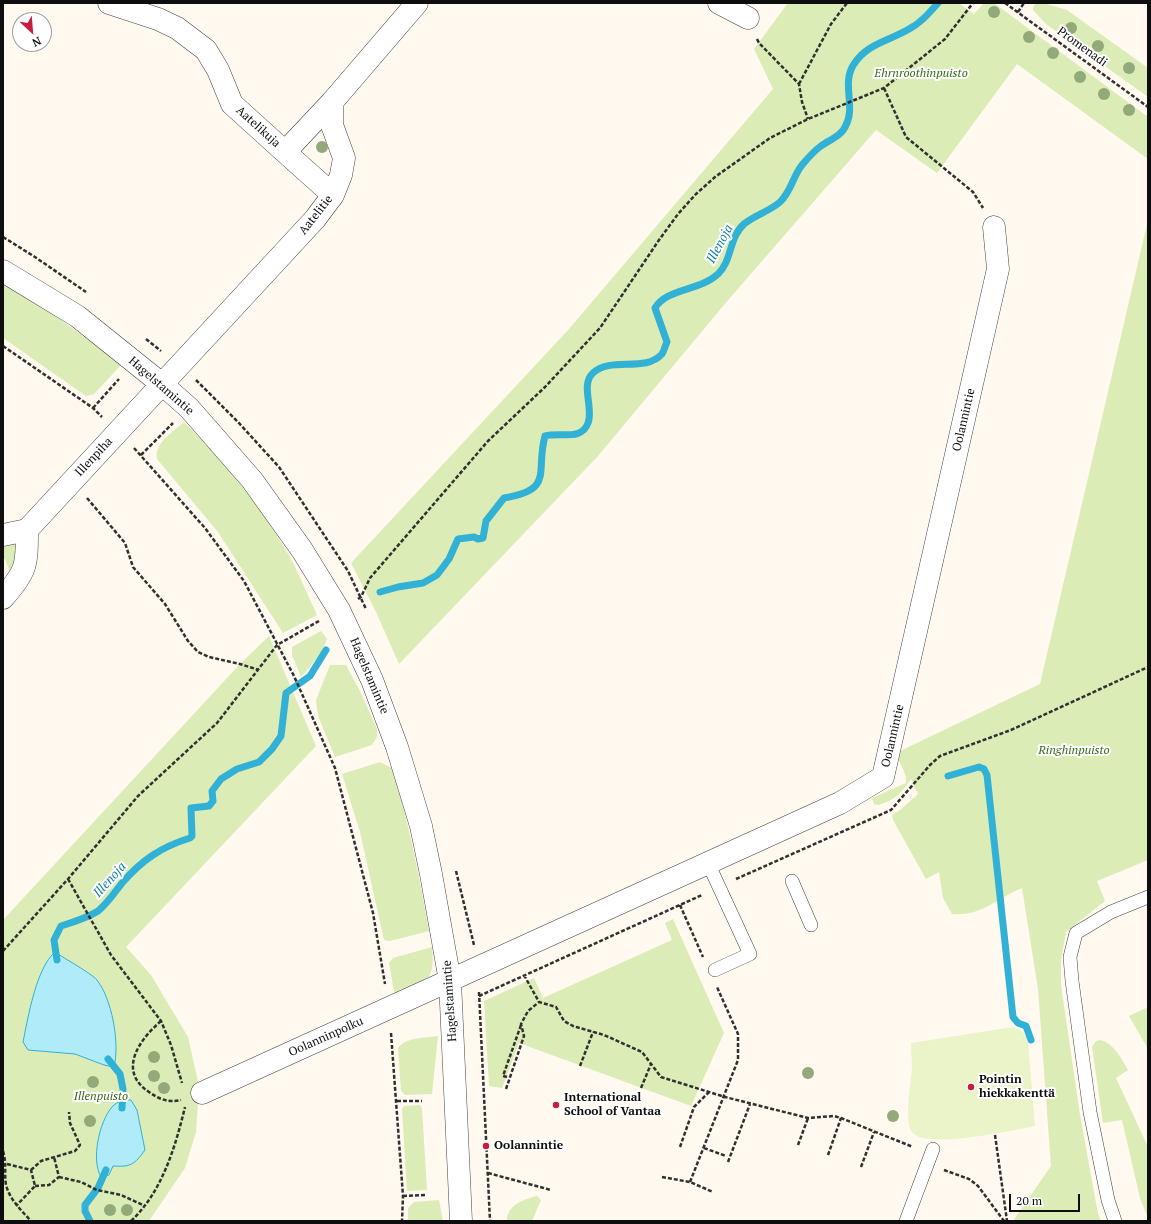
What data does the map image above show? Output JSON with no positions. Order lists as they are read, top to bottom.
{
  "streets": {
    "street": [
      "Aatelikuja",
      "Aatelitie",
      "Hagelstamintie",
      "Oolannintie",
      "Illenpiha",
      "Oolanninpolku"
    ],
    "path": ["Promenadi"]
  },
  "crossings": [
    ["Aatelikuja", "Aatelitie"],
    ["Aatelitie", "Hagelstamintie"],
    ["Aatelitie", "Illenpiha"],
    ["Hagelstamintie", "Oolannintie"],
    ["Hagelstamintie", "Illenpiha"],
    ["Hagelstamintie", "Oolanninpolku"],
    ["Oolannintie", "Oolanninpolku"]
  ],
  "water": ["Illenoja"],
  "parks": ["Ehrnroothinpuisto", "Ringhinpuisto", "Illenpuisto"],
  "places": ["Pointin hiekkakenttä", "International School of Vantaa", "Oolannintie"],
  "scale_bar": "20 m",
  "north": "bottom right"
}
